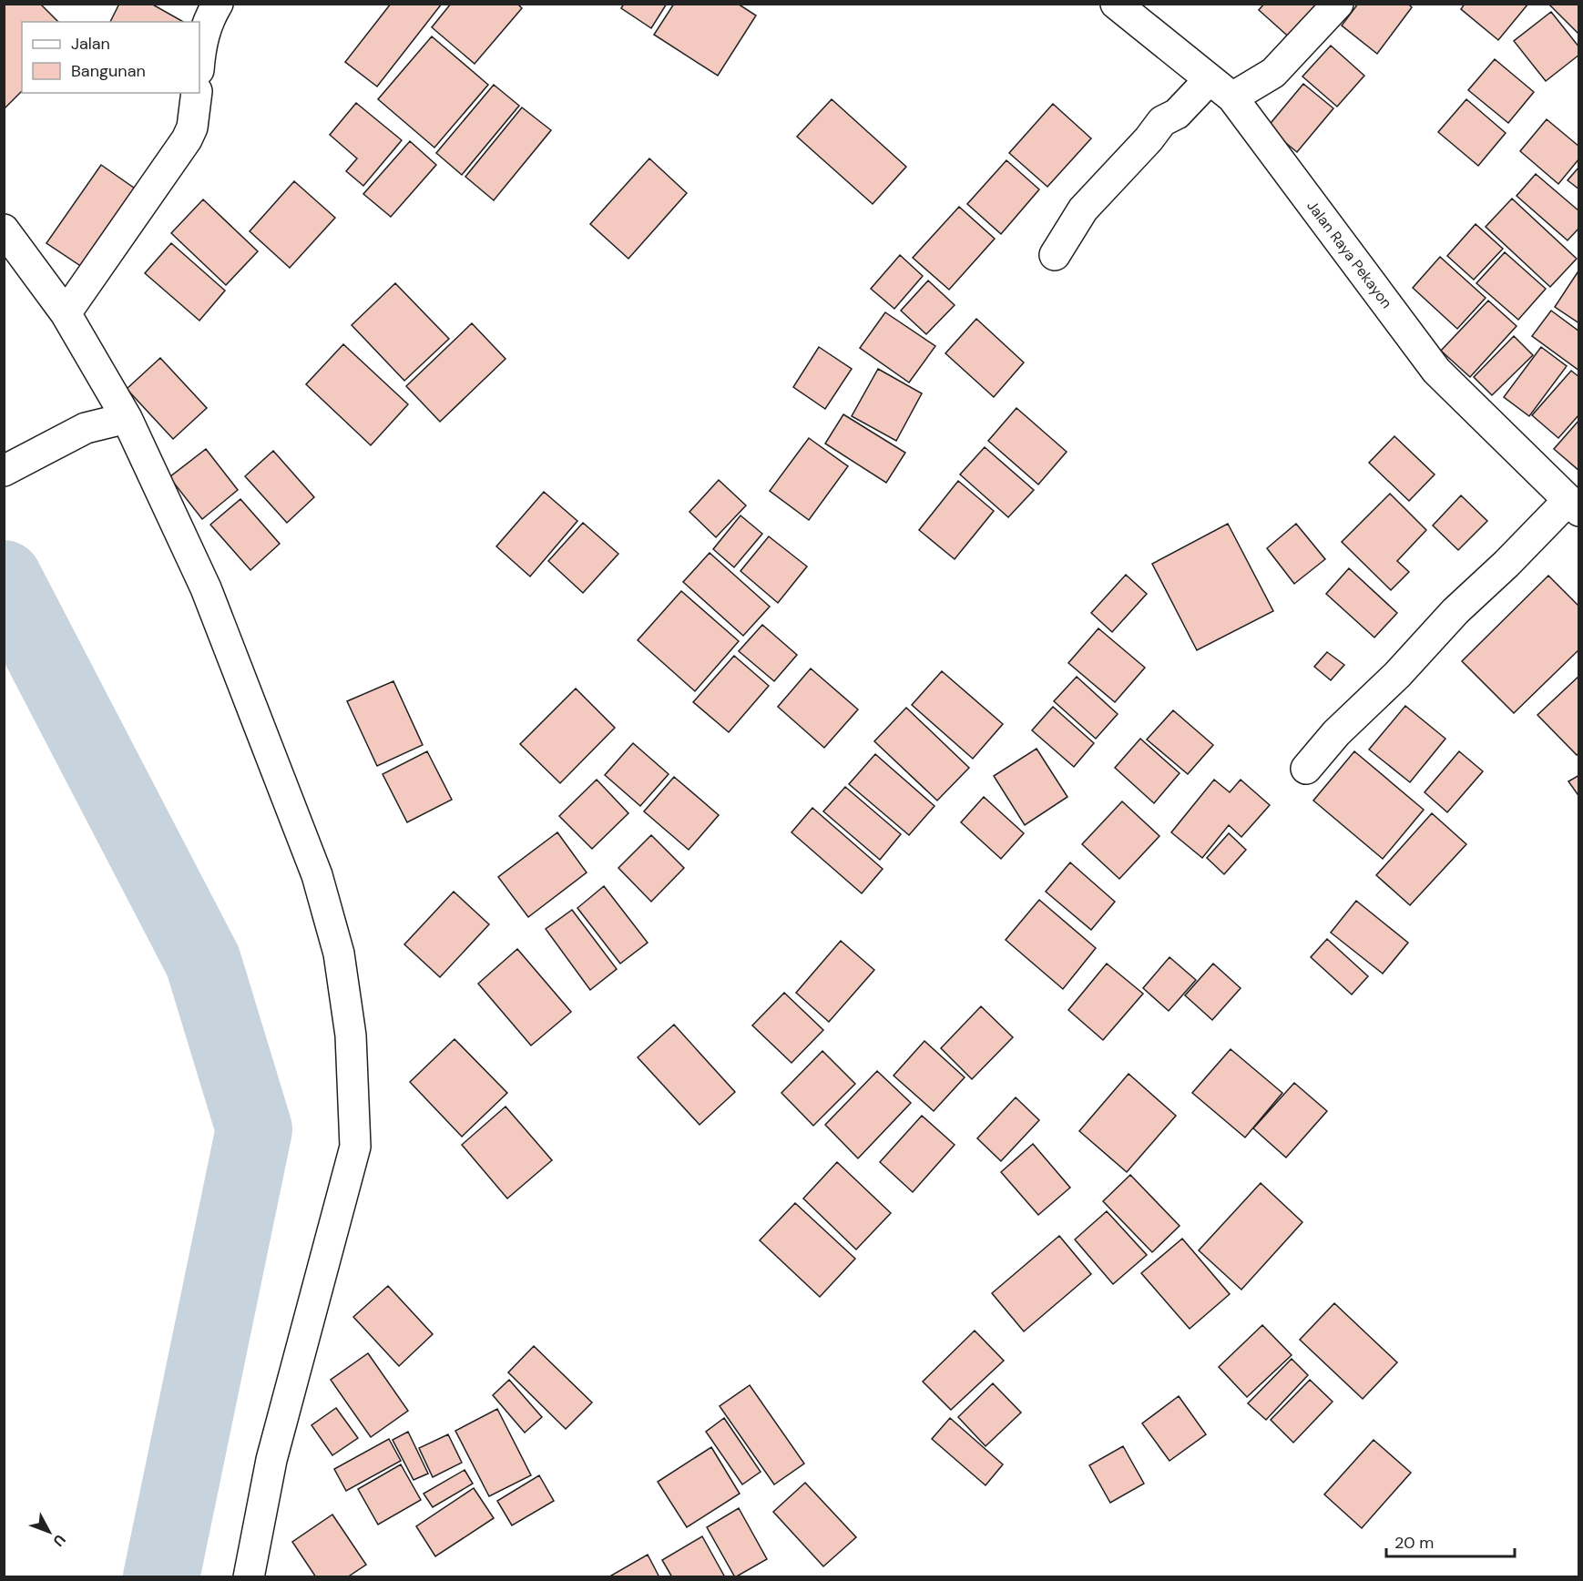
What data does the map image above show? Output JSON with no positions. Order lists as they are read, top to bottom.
{
  "streets": {
    "street": ["Jalan Raya Pekayon"]
  },
  "legend": ["Jalan", "Bangunan"],
  "scale_bar": "20 m",
  "north": "bottom right"
}
